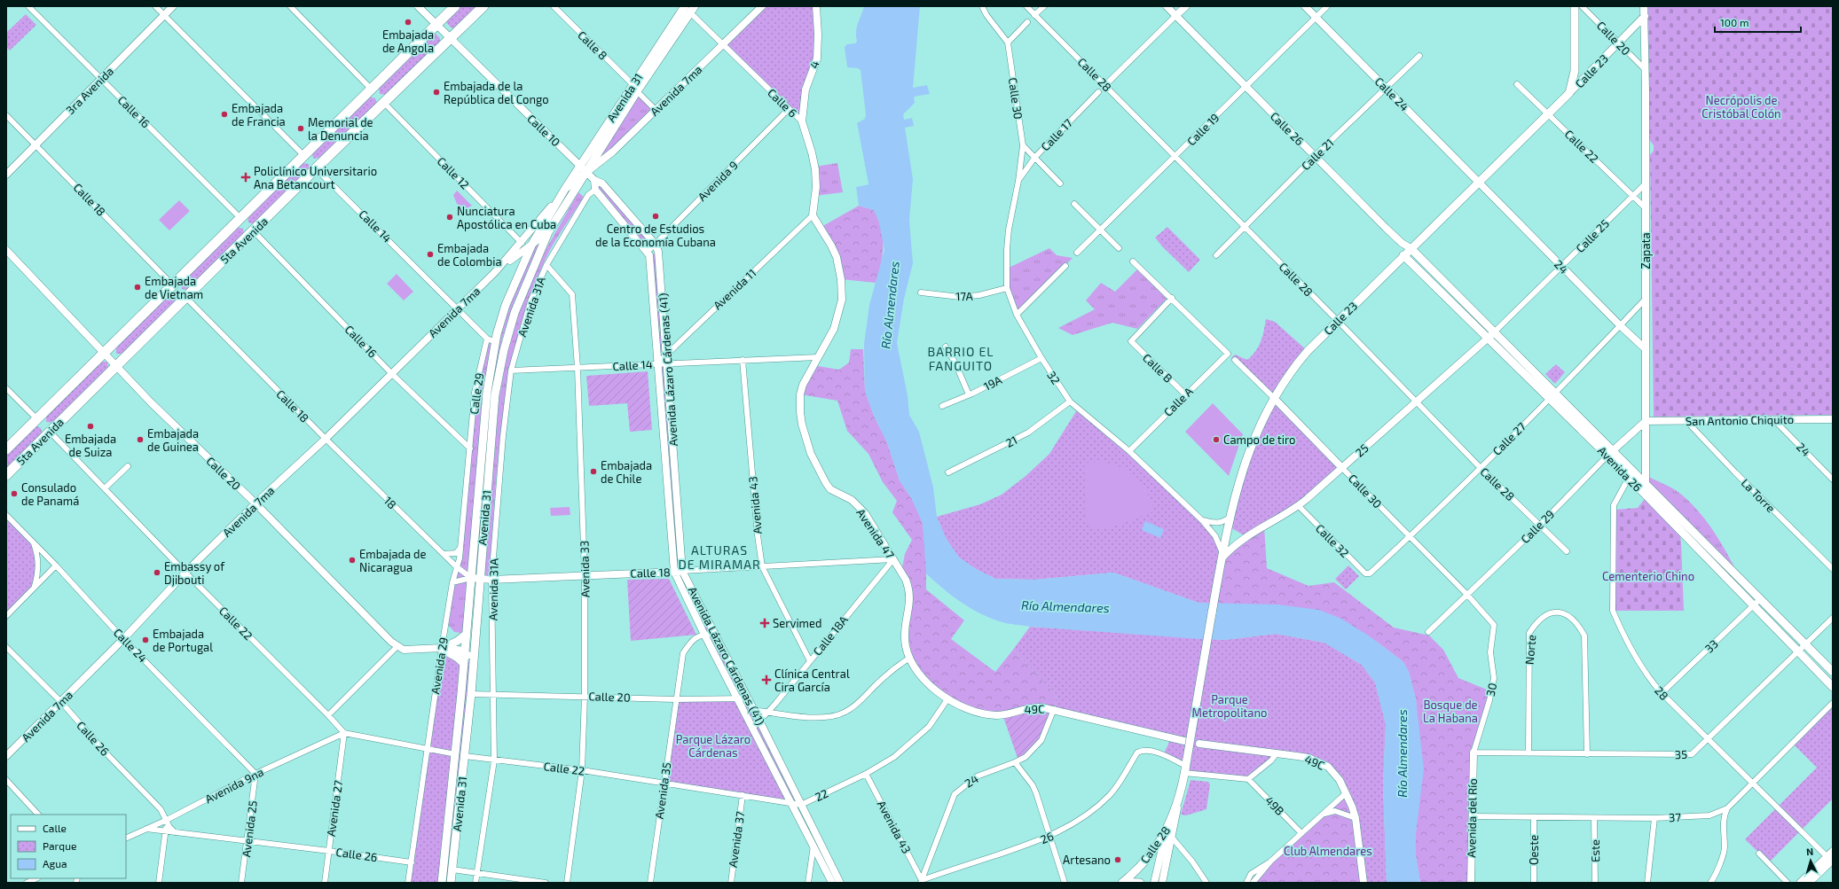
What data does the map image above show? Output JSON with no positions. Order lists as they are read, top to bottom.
{
  "streets": {
    "highway": ["5ta Avenida"],
    "main road": [
      "Calle 20",
      "4",
      "Calle 23",
      "Calle 28",
      "3ra Avenida",
      "Avenida 7ma",
      "Calle 24",
      "Avenida 31",
      "Calle 30",
      "Calle 6",
      "Calle 26",
      "Calle 10",
      "Calle 18",
      "Zapata",
      "24",
      "Avenida Lázaro Cárdenas (41)",
      "Calle 29",
      "San Antonio Chiquito",
      "25",
      "Avenida 26",
      "Avenida 47",
      "49C",
      "Avenida del Río"
    ],
    "street": [
      "Calle 8",
      "Calle 16",
      "Calle 19",
      "Calle 17",
      "Calle 22",
      "Calle 21",
      "Calle 12",
      "Avenida 9",
      "Calle 14",
      "Calle 25",
      "Avenida 11",
      "17A",
      "Avenida 31A",
      "Calle B",
      "32",
      "19A",
      "Calle A",
      "Calle 27",
      "21",
      "La Torre",
      "18",
      "Avenida 43",
      "Calle 32",
      "Avenida 33",
      "Calle 18A",
      "33",
      "Norte",
      "Avenida 29",
      "30",
      "28",
      "35",
      "Avenida 9na",
      "Avenida 35",
      "22",
      "49B",
      "Avenida 27",
      "37",
      "Avenida 25",
      "26",
      "Avenida 37",
      "Oeste",
      "Este"
    ]
  },
  "crossings": [
    ["Calle 20", "Calle 23"],
    ["Calle 20", "Avenida 7ma"],
    ["Calle 20", "Avenida 31"],
    ["Calle 20", "5ta Avenida"],
    ["Calle 20", "Zapata"],
    ["Calle 20", "Avenida 31A"],
    ["Calle 20", "Avenida Lázaro Cárdenas (41)"],
    ["Calle 20", "Avenida 33"],
    ["Calle 20", "Avenida 35"],
    ["Calle 8", "Avenida 7ma"],
    ["Calle 8", "Avenida 31"],
    ["4", "Calle 6"],
    ["Calle 23", "Calle 28"],
    ["Calle 23", "Calle 24"],
    ["Calle 23", "Calle 30"],
    ["Calle 23", "Calle 26"],
    ["Calle 23", "Calle 22"],
    ["Calle 23", "Zapata"],
    ["Calle 23", "24"],
    ["Calle 23", "32"],
    ["Calle 23", "25"],
    ["Calle 23", "Avenida 26"],
    ["Calle 23", "26"],
    ["Calle 28", "Calle 19"],
    ["Calle 28", "Calle 21"],
    ["Calle 28", "Calle 29"],
    ["Calle 28", "Calle 27"],
    ["Calle 28", "25"],
    ["Calle 28", "26"],
    ["3ra Avenida", "Calle 16"],
    ["3ra Avenida", "Calle 18"],
    ["Avenida 7ma", "Calle 24"],
    ["Avenida 7ma", "Avenida 31"],
    ["Avenida 7ma", "Calle 6"],
    ["Avenida 7ma", "Calle 16"],
    ["Avenida 7ma", "Calle 26"],
    ["Avenida 7ma", "Calle 10"],
    ["Avenida 7ma", "Calle 22"],
    ["Avenida 7ma", "Calle 12"],
    ["Avenida 7ma", "Calle 18"],
    ["Avenida 7ma", "Calle 14"],
    ["Avenida 7ma", "18"],
    ["Calle 24", "Calle 19"],
    ["Calle 24", "Calle 21"],
    ["Calle 24", "24"],
    ["Calle 24", "Avenida 9na"],
    ["Calle 24", "Avenida 25"],
    ["Avenida 31", "Calle 10"],
    ["Avenida 31", "Calle 22"],
    ["Avenida 31", "Calle 18"],
    ["Avenida 31", "Calle 14"],
    ["Calle 30", "32"],
    ["Calle 30", "Calle 29"],
    ["Calle 30", "Calle 27"],
    ["Calle 30", "25"],
    ["Calle 30", "30"],
    ["Calle 6", "Avenida 9"],
    ["Calle 6", "Avenida 11"],
    ["Calle 6", "Avenida 47"],
    ["Calle 16", "5ta Avenida"],
    ["Calle 16", "Calle 29"],
    ["Calle 16", "Avenida 29"],
    ["Calle 26", "Calle 19"],
    ["Calle 26", "Calle 21"],
    ["Calle 26", "Avenida 26"],
    ["Calle 26", "Avenida 29"],
    ["Calle 26", "Avenida 9na"],
    ["Calle 26", "Avenida 27"],
    ["Calle 26", "Avenida 25"],
    ["Calle 10", "Avenida 9"],
    ["Calle 10", "5ta Avenida"],
    ["Calle 10", "Avenida Lázaro Cárdenas (41)"],
    ["Calle 17", "32"],
    ["Calle 22", "Calle 25"],
    ["Calle 22", "5ta Avenida"],
    ["Calle 22", "Zapata"],
    ["Calle 22", "Avenida 31A"],
    ["Calle 22", "Avenida 33"],
    ["Calle 22", "Avenida 9na"],
    ["Calle 22", "Avenida 35"],
    ["Calle 22", "22"],
    ["Calle 22", "Avenida 27"],
    ["Calle 12", "5ta Avenida"],
    ["Avenida 9", "Avenida Lázaro Cárdenas (41)"],
    ["Calle 18", "5ta Avenida"],
    ["Calle 18", "Avenida 31A"],
    ["Calle 18", "Avenida Lázaro Cárdenas (41)"],
    ["Calle 18", "18"],
    ["Calle 18", "Avenida 43"],
    ["Calle 18", "Avenida 47"],
    ["Calle 18", "Avenida 33"],
    ["Calle 18", "Calle 18A"],
    ["Calle 18", "Avenida 29"],
    ["Calle 14", "5ta Avenida"],
    ["Calle 14", "Avenida 11"],
    ["Calle 14", "Avenida 31A"],
    ["Calle 14", "Avenida Lázaro Cárdenas (41)"],
    ["Calle 14", "Calle 29"],
    ["Calle 14", "Avenida 43"],
    ["Calle 14", "Avenida 47"],
    ["Calle 14", "Avenida 33"],
    ["Calle 25", "Zapata"],
    ["Calle 25", "24"],
    ["Calle 25", "25"],
    ["Calle 25", "Avenida 26"],
    ["Zapata", "24"],
    ["Zapata", "Calle 29"],
    ["Zapata", "San Antonio Chiquito"],
    ["Zapata", "Calle 27"],
    ["Zapata", "Avenida 26"],
    ["24", "San Antonio Chiquito"],
    ["24", "Calle 27"],
    ["24", "Avenida 43"],
    ["24", "49C"],
    ["24", "26"],
    ["Avenida 11", "Avenida Lázaro Cárdenas (41)"],
    ["Avenida 11", "Avenida 47"],
    ["17A", "32"],
    ["Avenida 31A", "Avenida 33"],
    ["Calle B", "Calle A"],
    ["Avenida Lázaro Cárdenas (41)", "Avenida 35"],
    ["Avenida Lázaro Cárdenas (41)", "22"],
    ["32", "19A"],
    ["32", "Calle A"],
    ["32", "21"],
    ["32", "25"],
    ["Calle 29", "San Antonio Chiquito"],
    ["Calle 29", "Avenida 26"],
    ["Calle 29", "Avenida 29"],
    ["San Antonio Chiquito", "La Torre"],
    ["Calle 27", "Avenida 26"],
    ["Calle 27", "Calle 32"],
    ["25", "Avenida 26"],
    ["25", "Calle 32"],
    ["Avenida 26", "33"],
    ["Avenida 26", "28"],
    ["Avenida 26", "35"],
    ["18", "Avenida 29"],
    ["Avenida 43", "Calle 18A"],
    ["Avenida 43", "22"],
    ["Avenida 43", "26"],
    ["Avenida 47", "Calle 18A"],
    ["Avenida 47", "49C"],
    ["Avenida 47", "22"],
    ["33", "28"],
    ["Norte", "35"],
    ["30", "35"],
    ["30", "Avenida del Río"],
    ["28", "35"],
    ["28", "37"],
    ["49C", "22"],
    ["35", "Avenida del Río"],
    ["Avenida 9na", "Avenida 27"],
    ["Avenida 9na", "Avenida 25"],
    ["Avenida 35", "22"],
    ["22", "Avenida 37"],
    ["37", "Avenida del Río"],
    ["37", "Oeste"],
    ["37", "Este"]
  ],
  "districts": ["BARRIO EL FANGUITO", "ALTURAS DE MIRAMAR"],
  "water": ["Río Almendares"],
  "parks": [
    "Necrópolis de Cristóbal Colón",
    "Cementerio Chino",
    "Parque Metropolitano",
    "Bosque de La Habana",
    "Parque Lázaro Cárdenas",
    "Club Almendares"
  ],
  "places": {
    "other": [
      "Embajada de Angola",
      "Embajada de la República del Congo",
      "Embajada de Francia",
      "Memorial de la Denuncia",
      "Centro de Estudios de la Economía Cubana",
      "Nunciatura Apostólica en Cuba",
      "Embajada de Colombia",
      "Embajada de Vietnam",
      "Embajada de Suiza",
      "Embajada de Guinea",
      "Campo de tiro",
      "Embajada de Chile",
      "Consulado de Panamá",
      "Embajada de Nicaragua",
      "Embassy of Djibouti",
      "Embajada de Portugal",
      "Artesano"
    ],
    "health": ["Policlínico Universitario Ana Betancourt", "Servimed", "Clínica Central Cira García"]
  },
  "legend": ["Calle", "Parque", "Agua"],
  "scale_bar": "100 m",
  "north": "top"
}
